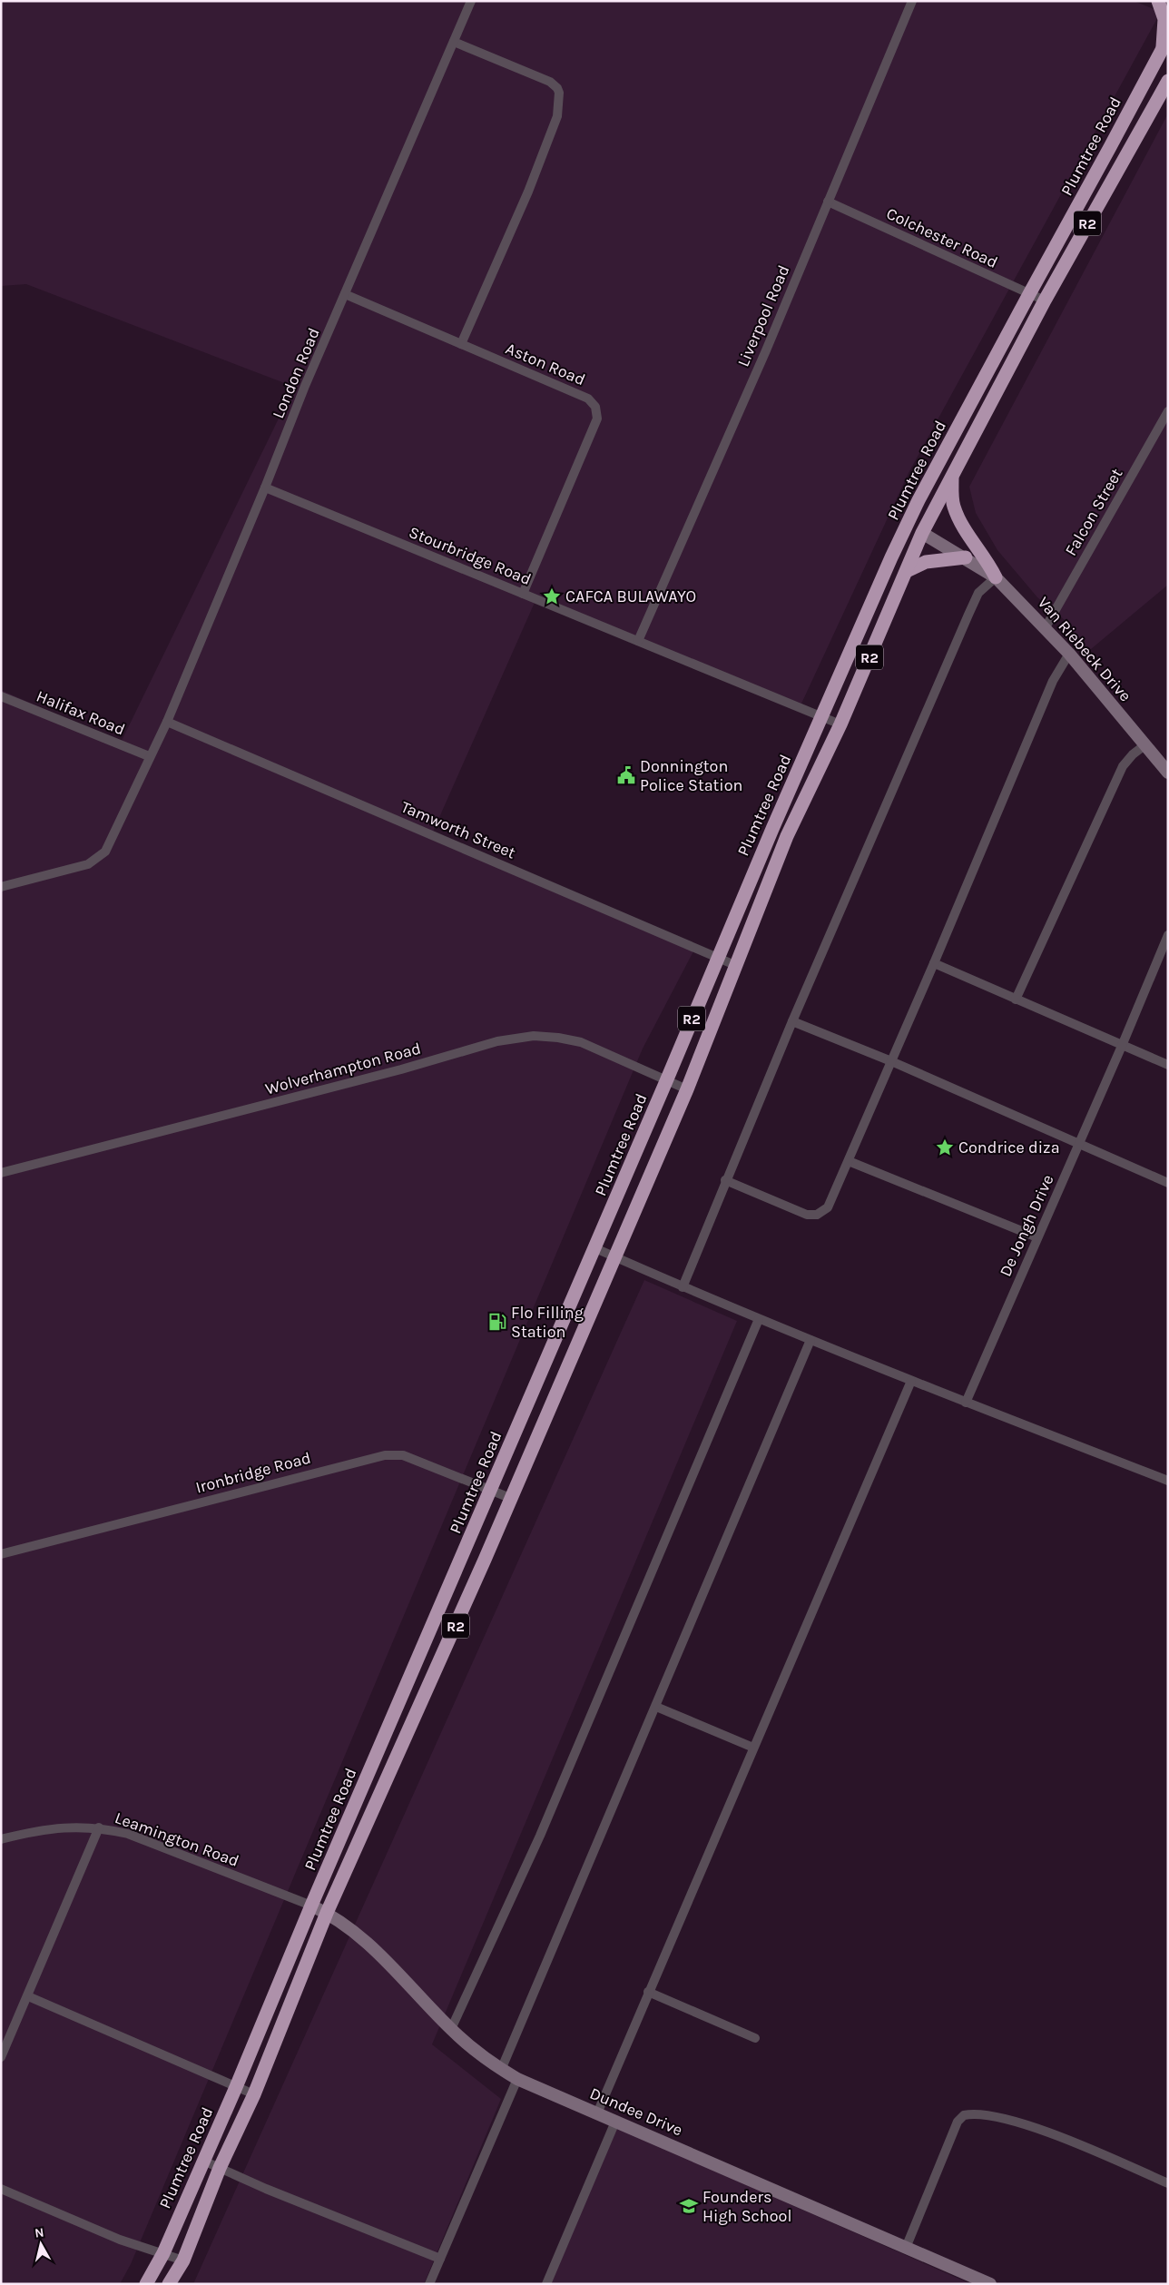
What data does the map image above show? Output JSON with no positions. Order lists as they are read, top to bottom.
{
  "streets": {
    "highway": ["Plumtree Road", "R2"],
    "street": [
      "Colchester Road",
      "Liverpool Road",
      "Aston Road",
      "London Road",
      "Falcon Street",
      "Stourbridge Road",
      "Van Riebeck Drive",
      "Halifax Road",
      "Tamworth Street",
      "Wolverhampton Road",
      "De Jongh Drive",
      "Ironbridge Road",
      "Leamington Road",
      "Dundee Drive"
    ]
  },
  "crossings": [
    ["Plumtree Road", "Colchester Road"],
    ["Plumtree Road", "Stourbridge Road"],
    ["Plumtree Road", "Van Riebeck Drive"],
    ["Plumtree Road", "Tamworth Street"],
    ["Plumtree Road", "Wolverhampton Road"],
    ["Plumtree Road", "Ironbridge Road"],
    ["Plumtree Road", "Leamington Road"],
    ["Plumtree Road", "Dundee Drive"],
    ["Colchester Road", "Liverpool Road"],
    ["Liverpool Road", "Stourbridge Road"],
    ["Aston Road", "London Road"],
    ["Aston Road", "Stourbridge Road"],
    ["London Road", "Stourbridge Road"],
    ["London Road", "Halifax Road"],
    ["London Road", "Tamworth Street"],
    ["Falcon Street", "Van Riebeck Drive"],
    ["Leamington Road", "Dundee Drive"]
  ],
  "places": {
    "place": ["CAFCA BULAWAYO", "Condrice diza"],
    "public building": ["Donnington Police Station"],
    "fuel station": ["Flo Filling Station"],
    "school or university": ["Founders High School"]
  },
  "north": "top"
}
